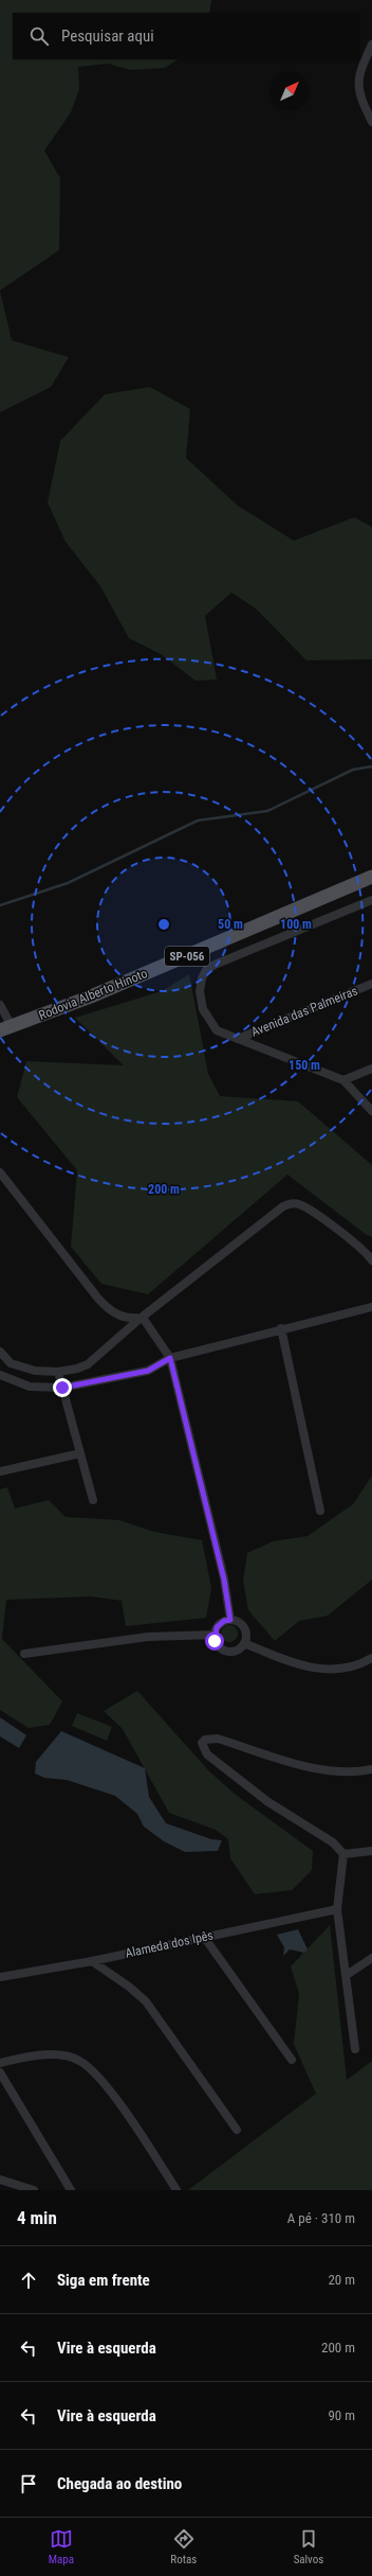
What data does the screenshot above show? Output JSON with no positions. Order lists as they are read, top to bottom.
{
  "streets": {
    "main road": ["SP-056", "Rodovia Alberto Hinoto"],
    "street": ["Avenida das Palmeiras", "Alameda dos Ipês"]
  },
  "north": "top right",
  "page": {
    "search": "Pesquisar aqui",
    "heading": ["4 min", "A pé · 310 m"],
    "list": [
      ["Siga em frente", "20 m"],
      ["Vire à esquerda", "200 m"],
      ["Vire à esquerda", "90 m"],
      "Chegada ao destino"
    ],
    "nav": ["Mapa", "Rotas", "Salvos"]
  },
  "rings": [
    "50 m",
    "100 m",
    "150 m",
    "200 m"
  ]
}
